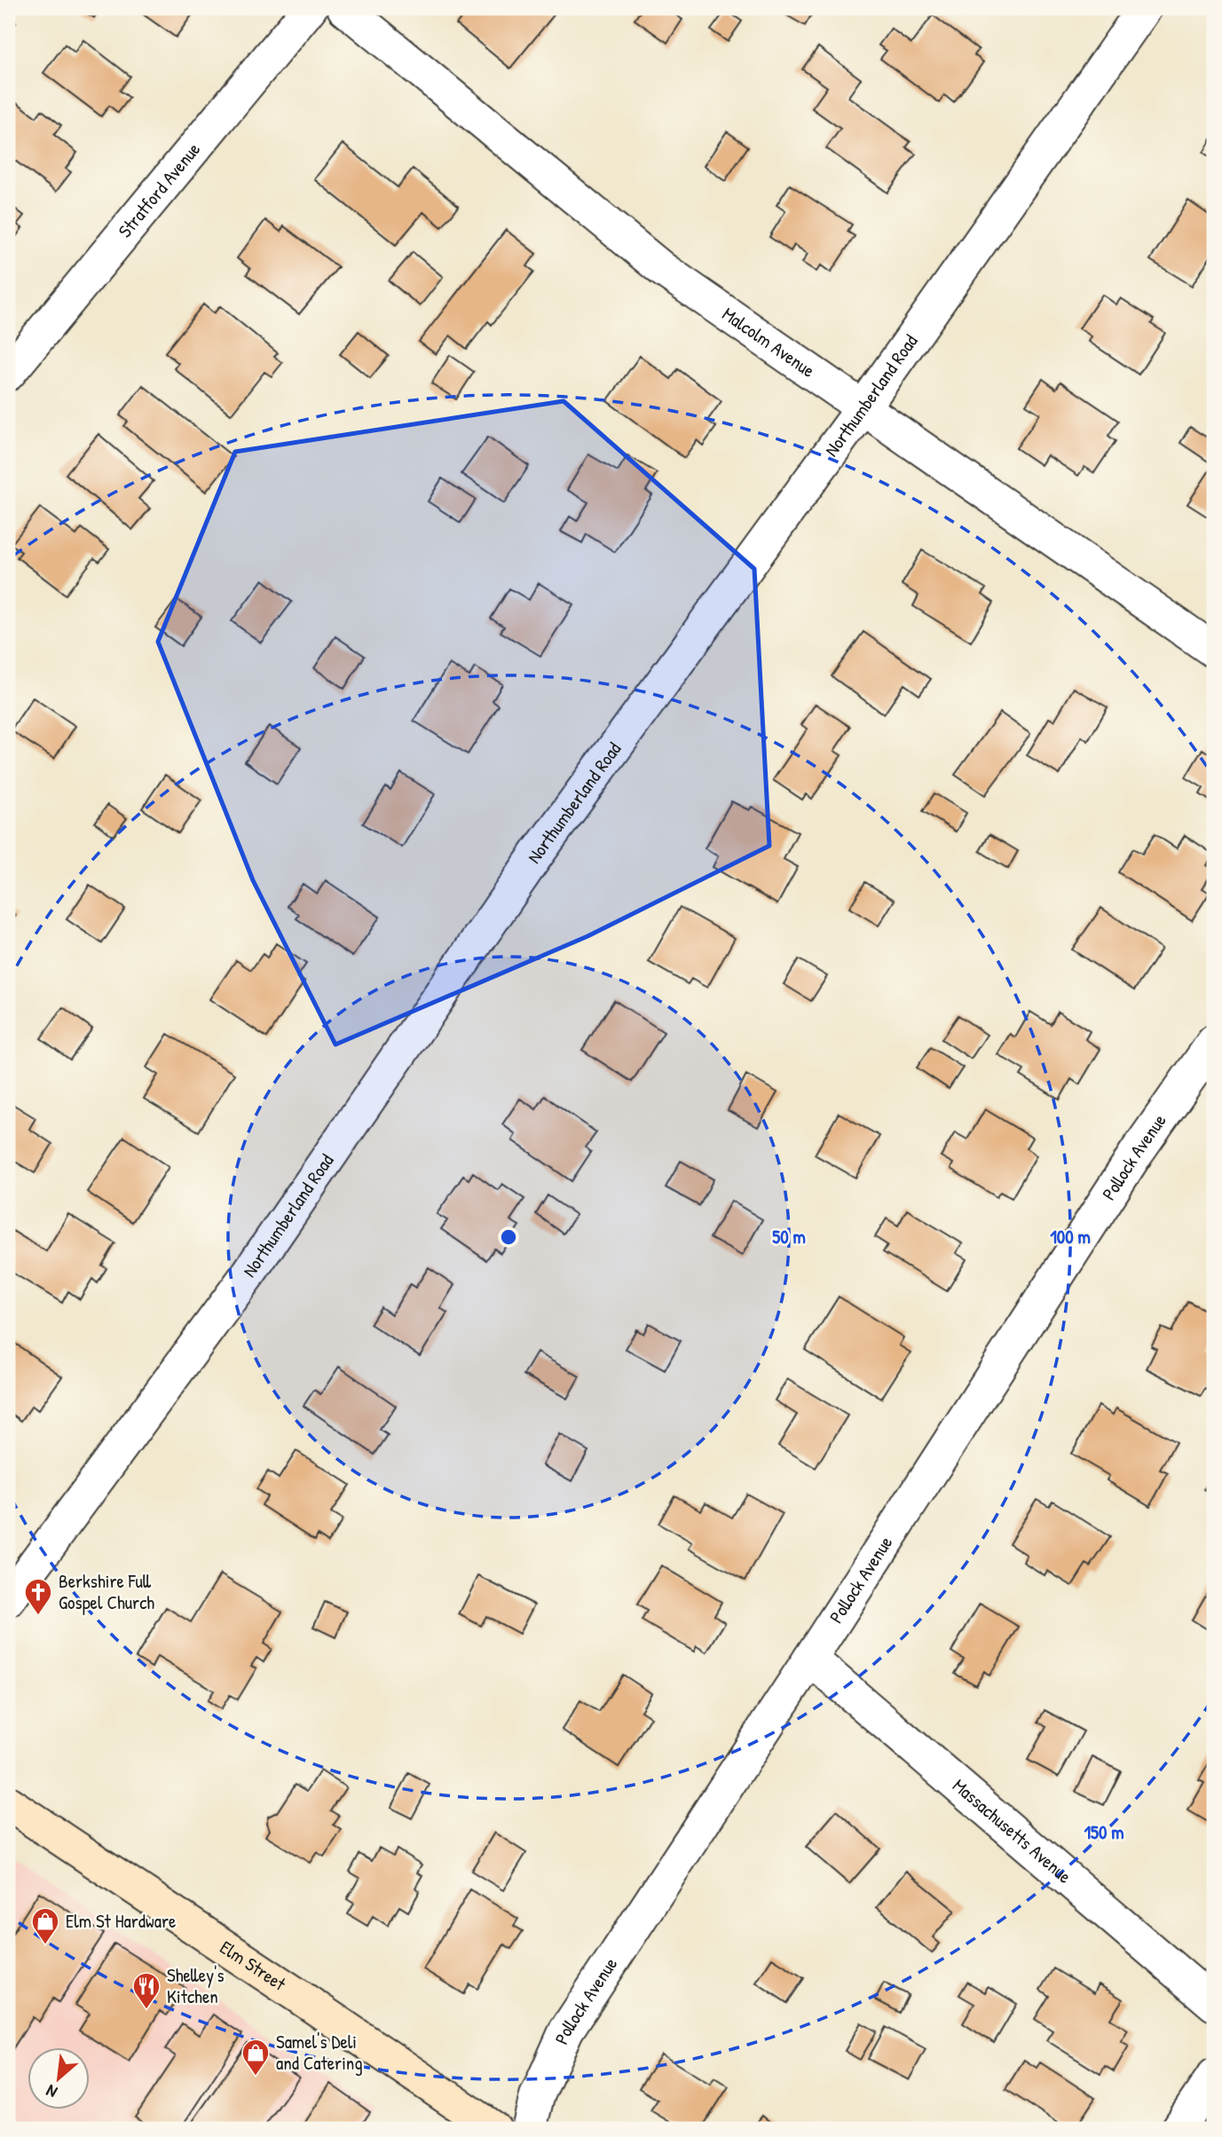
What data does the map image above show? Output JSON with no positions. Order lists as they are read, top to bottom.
{
  "streets": {
    "street": [
      "Stratford Avenue",
      "Malcolm Avenue",
      "Northumberland Road",
      "Pollock Avenue",
      "Massachusetts Avenue",
      "Elm Street"
    ]
  },
  "crossings": [
    ["Malcolm Avenue", "Northumberland Road"],
    ["Pollock Avenue", "Massachusetts Avenue"]
  ],
  "places": {
    "church": ["Berkshire Full Gospel Church"],
    "shop": ["Elm St Hardware", "Samel's Deli and Catering"],
    "restaurant": ["Shelley's Kitchen"]
  },
  "north": "bottom left",
  "rings": ["50 m", "100 m", "150 m"]
}
